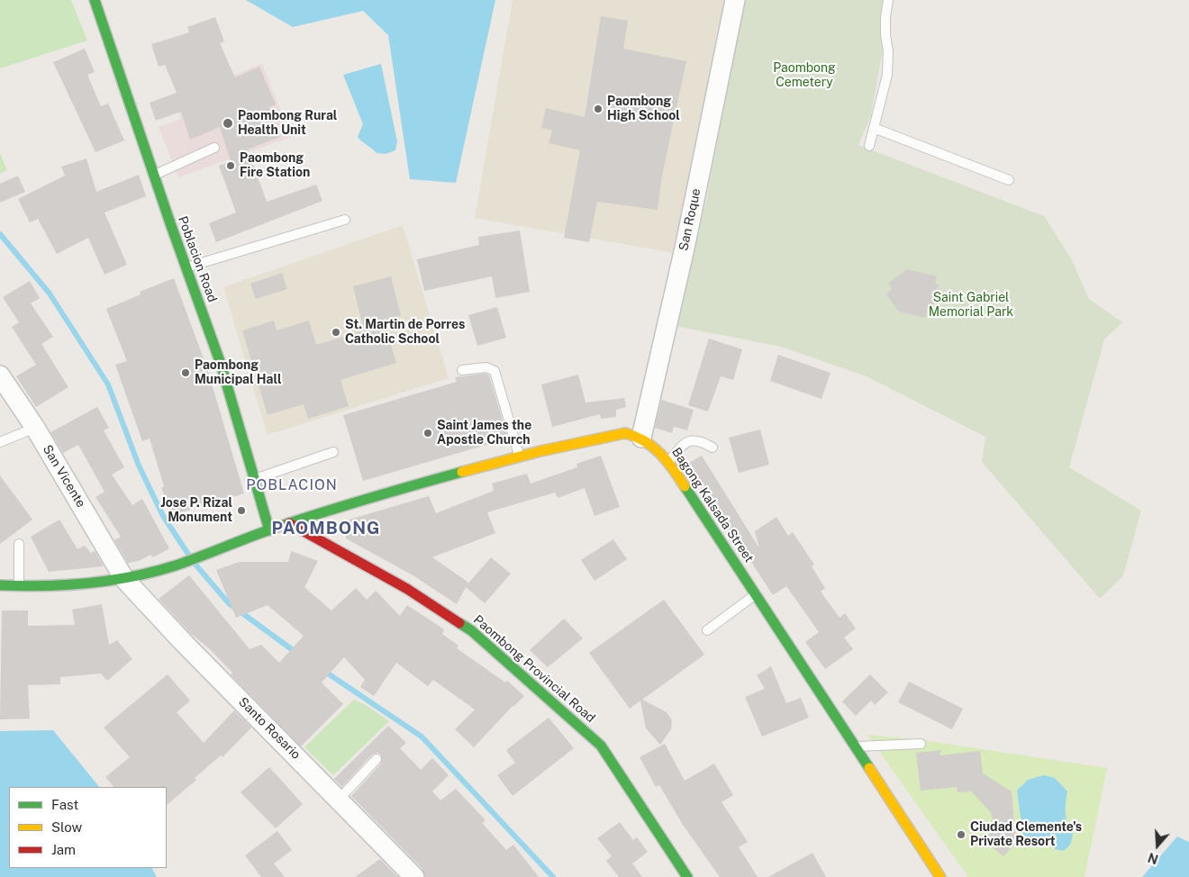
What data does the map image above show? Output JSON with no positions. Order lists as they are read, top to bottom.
{
  "streets": {
    "main road": ["Poblacion Road", "Bagong Kalsada Street", "Paombong Provincial Road"],
    "street": ["San Roque", "San Vicente", "Santo Rosario"]
  },
  "crossings": [
    ["San Roque", "Bagong Kalsada Street"],
    ["San Vicente", "Santo Rosario"]
  ],
  "districts": ["POBLACION", "PAOMBONG"],
  "parks": ["Paombong Cemetery", "Saint Gabriel Memorial Park"],
  "places": [
    "Paombong High School",
    "Paombong Rural Health Unit",
    "Paombong Fire Station",
    "St. Martin de Porres Catholic School",
    "Paombong Municipal Hall",
    "Saint James the Apostle Church",
    "Jose P. Rizal Monument",
    "Ciudad Clemente's Private Resort"
  ],
  "legend": ["Fast", "Slow", "Jam"],
  "north": "bottom"
}
